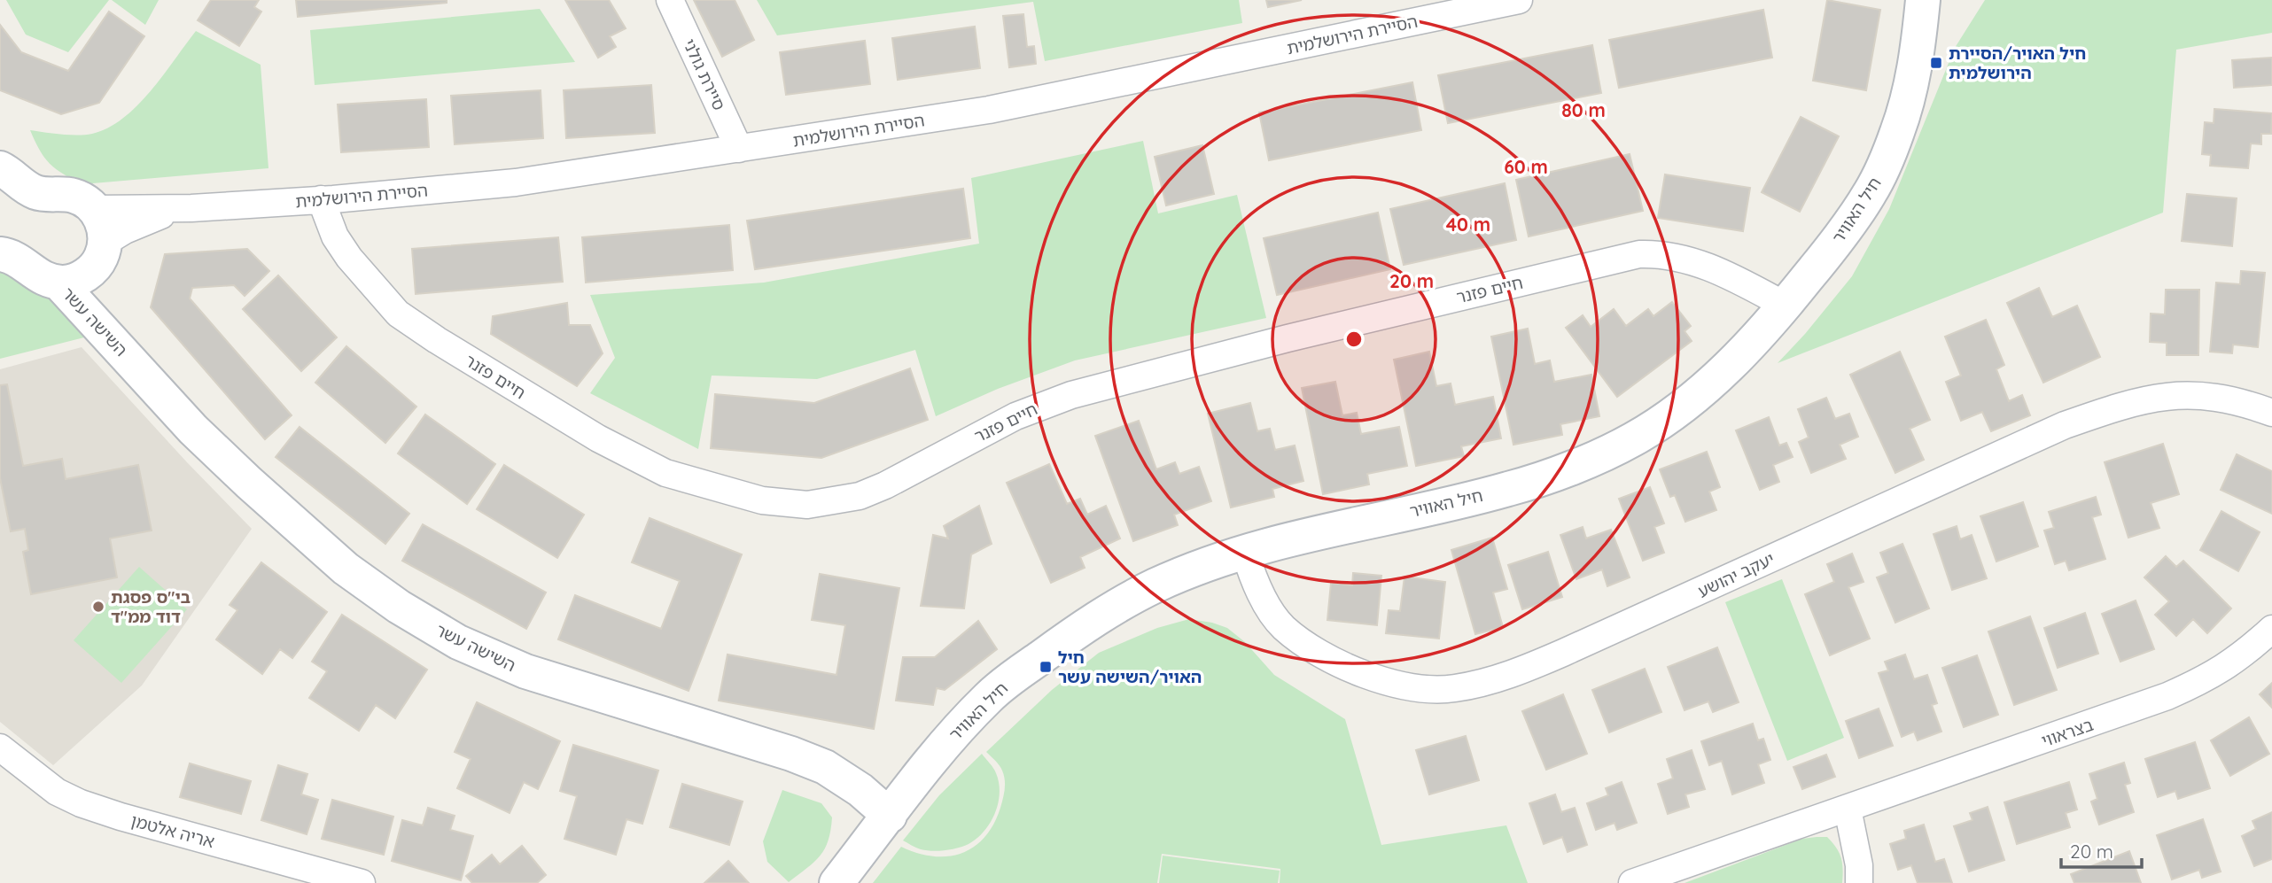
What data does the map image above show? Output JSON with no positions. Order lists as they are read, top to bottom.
{
  "streets": {
    "street": [
      "הסיירת הירושלמית",
      "סיירת גולני",
      "חיל האוויר",
      "חיים פזנר",
      "השישה עשר",
      "יעקב יהושע",
      "בצראווי",
      "אריה אלטמן"
    ]
  },
  "crossings": [
    ["הסיירת הירושלמית", "סיירת גולני"],
    ["הסיירת הירושלמית", "חיים פזנר"],
    ["הסיירת הירושלמית", "השישה עשר"],
    ["חיל האוויר", "חיים פזנר"],
    ["חיל האוויר", "השישה עשר"],
    ["חיל האוויר", "יעקב יהושע"]
  ],
  "places": {
    "transit": ["חיל האויר/הסיירת הירושלמית", "חיל האויר/השישה עשר"],
    "other": ["בי\"ס פסגת דוד ממ\"ד"]
  },
  "scale_bar": "20 m",
  "rings": [
    "80 m",
    "60 m",
    "40 m",
    "20 m"
  ]
}
